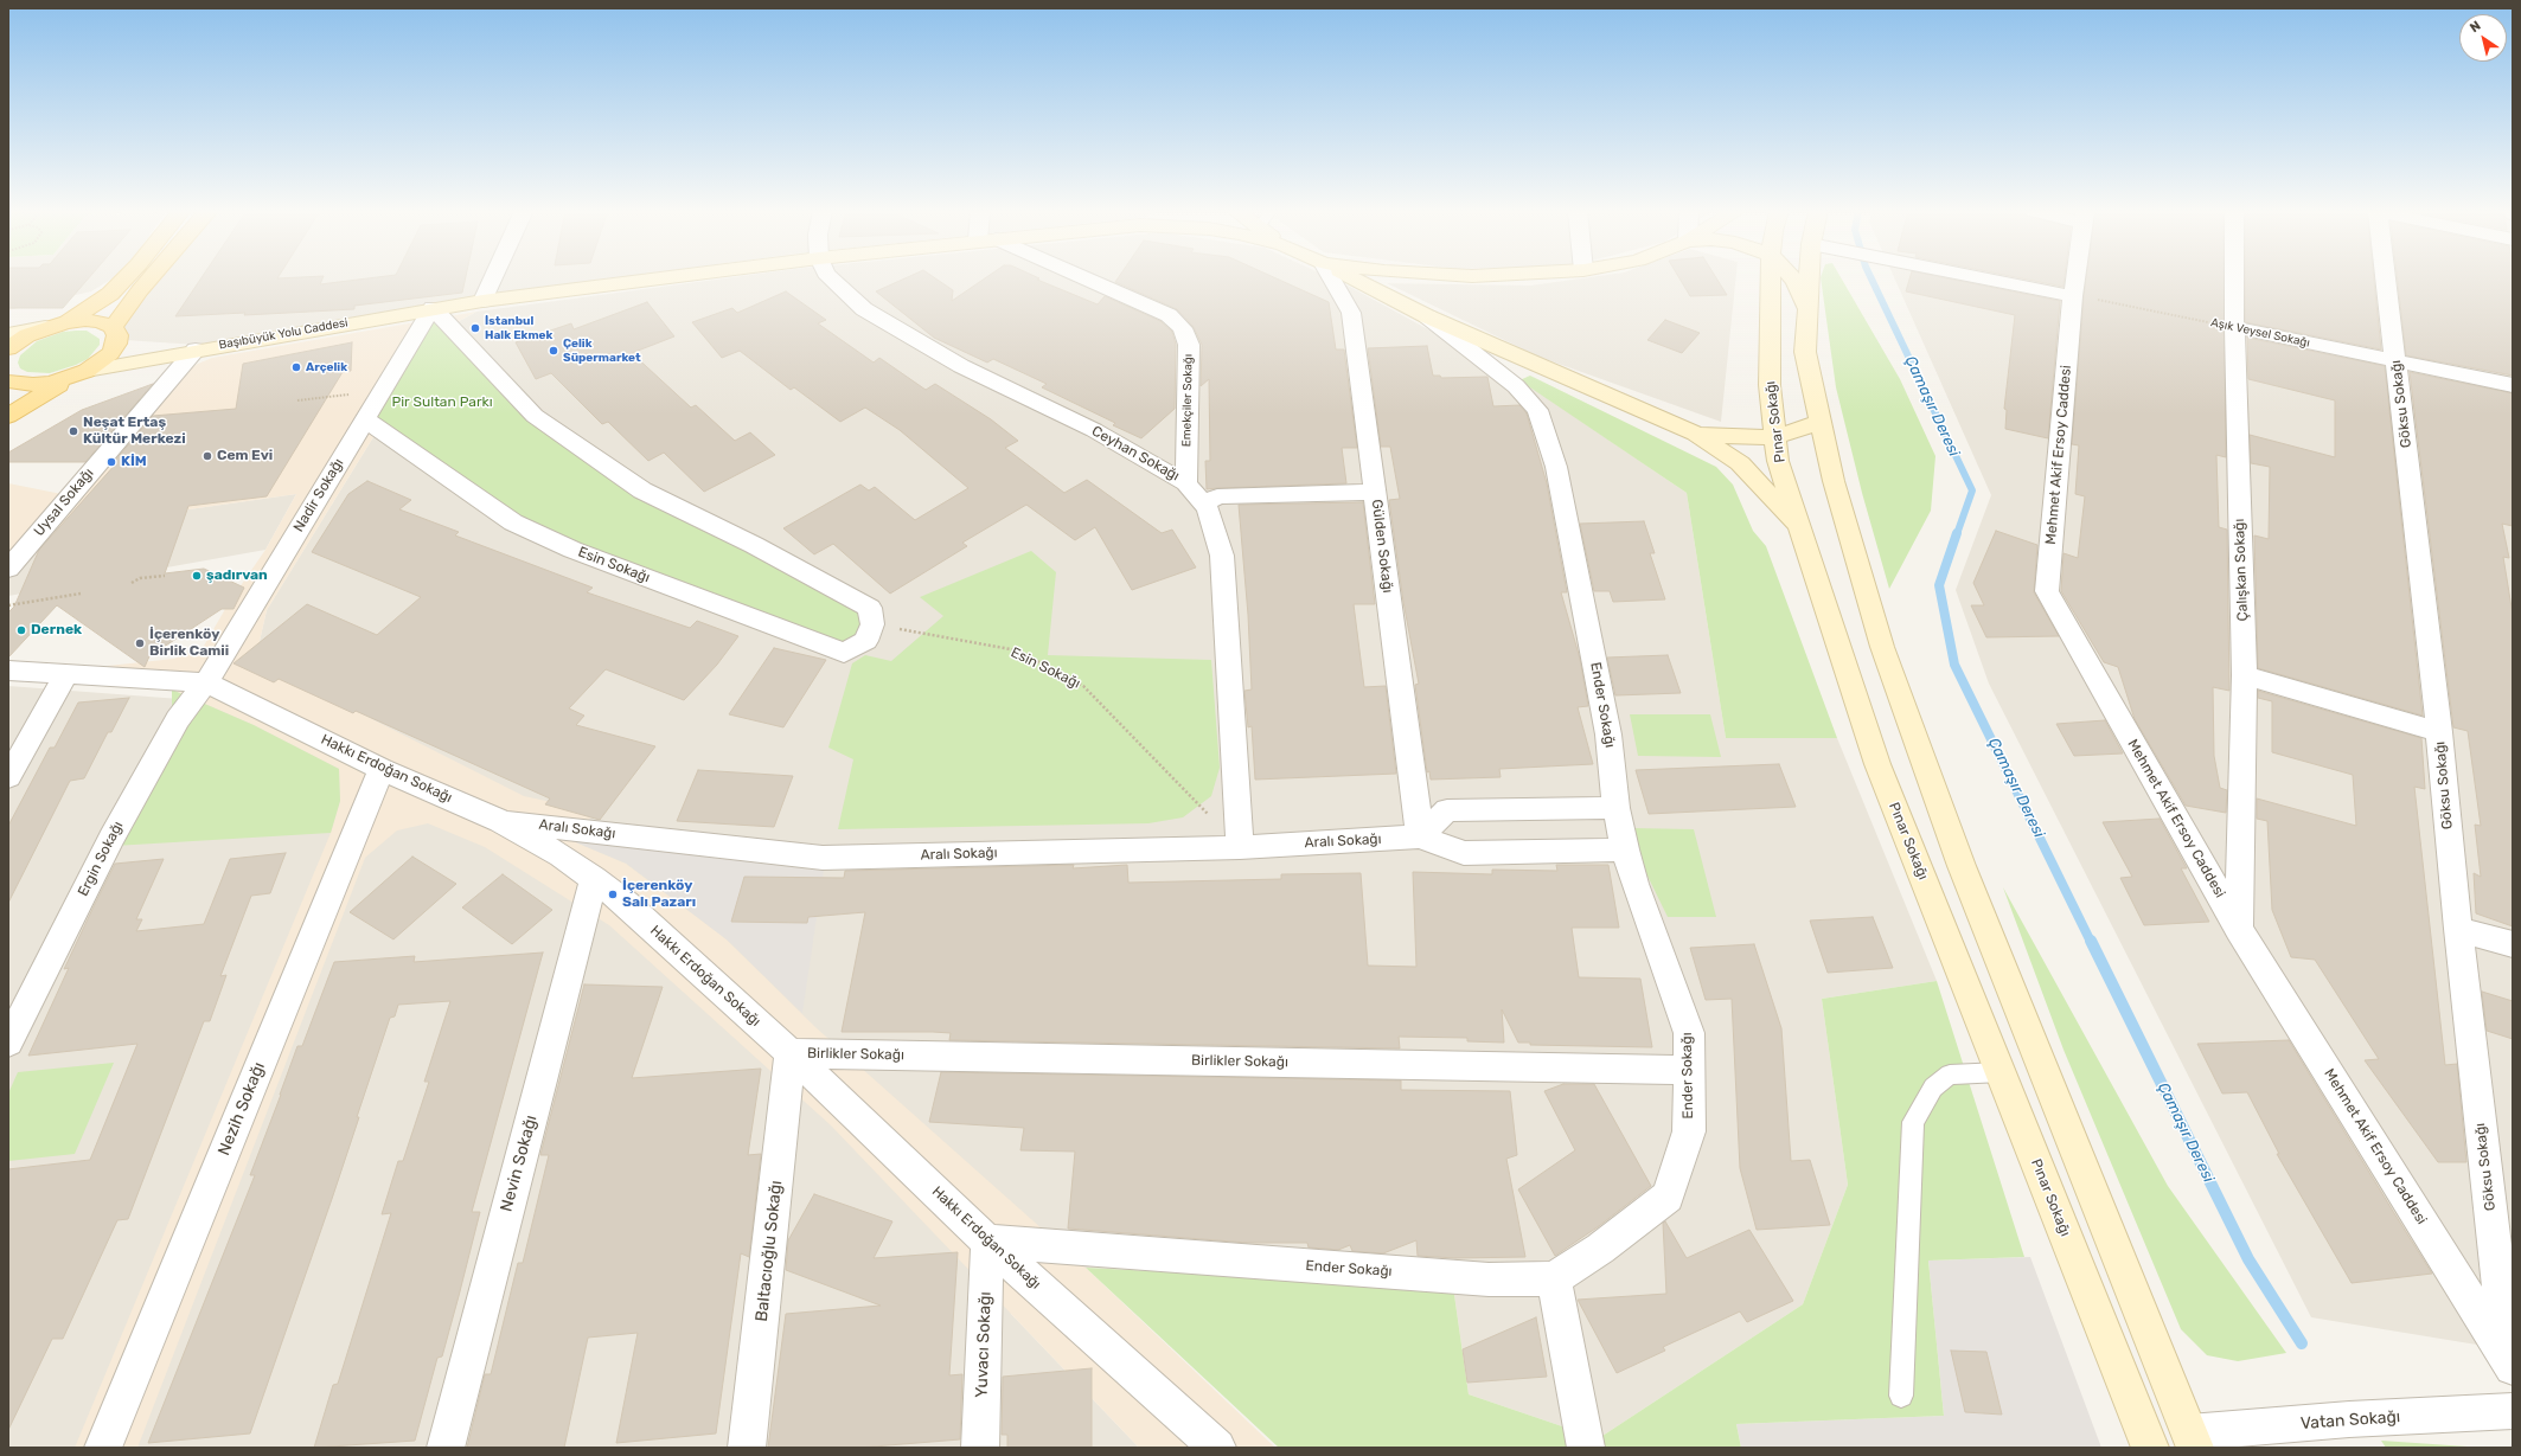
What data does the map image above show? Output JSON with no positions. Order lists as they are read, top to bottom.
{
  "streets": {
    "main road": ["Başıbüyük Yolu Caddesi", "Pınar Sokağı"],
    "street": [
      "Aşık Veysel Sokağı",
      "Emekçiler Sokağı",
      "Göksu Sokağı",
      "Ceyhan Sokağı",
      "Mehmet Akif Ersoy Caddesi",
      "Nadir Sokağı",
      "Uysal Sokağı",
      "Gülden Sokağı",
      "Esin Sokağı",
      "Çalışkan Sokağı",
      "Ender Sokağı",
      "Hakkı Erdoğan Sokağı",
      "Aralı Sokağı",
      "Ergin Sokağı",
      "Birlikler Sokağı",
      "Nezih Sokağı",
      "Nevin Sokağı",
      "Baltacıoğlu Sokağı",
      "Yuvacı Sokağı",
      "Vatan Sokağı"
    ]
  },
  "crossings": [
    ["Aşık Veysel Sokağı", "Göksu Sokağı"],
    ["Aşık Veysel Sokağı", "Mehmet Akif Ersoy Caddesi"],
    ["Aşık Veysel Sokağı", "Çalışkan Sokağı"],
    ["Başıbüyük Yolu Caddesi", "Nadir Sokağı"],
    ["Başıbüyük Yolu Caddesi", "Uysal Sokağı"],
    ["Emekçiler Sokağı", "Ceyhan Sokağı"],
    ["Göksu Sokağı", "Mehmet Akif Ersoy Caddesi"],
    ["Ceyhan Sokağı", "Esin Sokağı"],
    ["Ceyhan Sokağı", "Aralı Sokağı"],
    ["Mehmet Akif Ersoy Caddesi", "Çalışkan Sokağı"],
    ["Nadir Sokağı", "Esin Sokağı"],
    ["Nadir Sokağı", "Hakkı Erdoğan Sokağı"],
    ["Nadir Sokağı", "Ergin Sokağı"],
    ["Gülden Sokağı", "Aralı Sokağı"],
    ["Esin Sokağı", "Aralı Sokağı"],
    ["Ender Sokağı", "Hakkı Erdoğan Sokağı"],
    ["Ender Sokağı", "Aralı Sokağı"],
    ["Ender Sokağı", "Birlikler Sokağı"],
    ["Ender Sokağı", "Yuvacı Sokağı"],
    ["Hakkı Erdoğan Sokağı", "Aralı Sokağı"],
    ["Hakkı Erdoğan Sokağı", "Ergin Sokağı"],
    ["Hakkı Erdoğan Sokağı", "Birlikler Sokağı"],
    ["Hakkı Erdoğan Sokağı", "Nezih Sokağı"],
    ["Hakkı Erdoğan Sokağı", "Nevin Sokağı"],
    ["Hakkı Erdoğan Sokağı", "Baltacıoğlu Sokağı"],
    ["Hakkı Erdoğan Sokağı", "Yuvacı Sokağı"],
    ["Birlikler Sokağı", "Baltacıoğlu Sokağı"]
  ],
  "water": ["Çamaşır Deresi"],
  "parks": ["Pir Sultan Parkı"],
  "places": [
    "İstanbul Halk Ekmek",
    "Çelik Süpermarket",
    "Arçelik",
    "Neşat Ertaş Kültür Merkezi",
    "Cem Evi",
    "KİM",
    "şadırvan",
    "Dernek",
    "İçerenköy Birlik Camii",
    "İçerenköy Salı Pazarı"
  ],
  "north": "top left"
}
